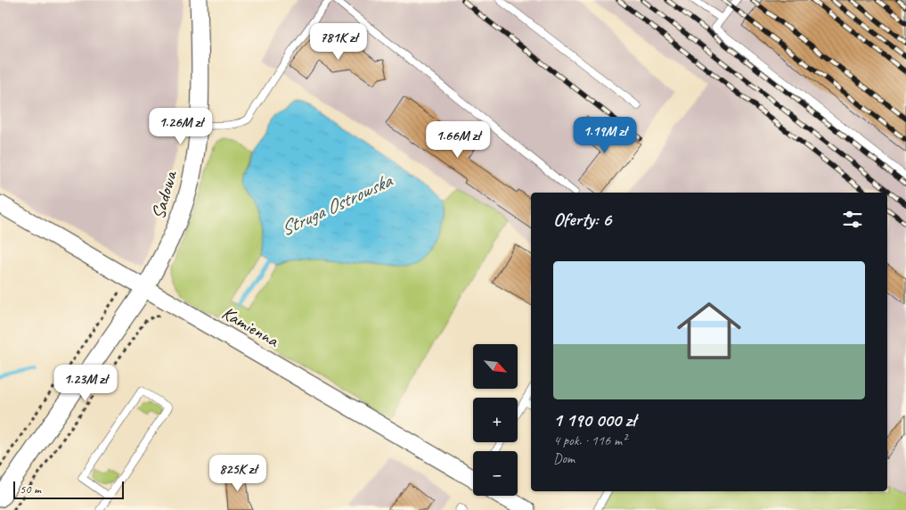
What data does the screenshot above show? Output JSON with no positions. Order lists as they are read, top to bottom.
{
  "streets": {
    "street": ["Sadowa", "Kamienna"]
  },
  "crossings": [
    ["Sadowa", "Kamienna"]
  ],
  "water": ["Struga Ostrowska"],
  "scale_bar": "50 m",
  "north": "bottom right",
  "page": {
    "price": [
      "781K zł",
      "1.26M zł",
      "1.19M zł",
      "1.66M zł",
      "1.23M zł",
      "825K zł"
    ],
    "heading": "Oferty: 6",
    "list": [
      {
        "name": "1 190 000 zł",
        "note": "4 pok. · 116 m² · Dom"
      }
    ],
    "map_buttons": ["+", "−"],
    "scale": "50 m"
  }
}
